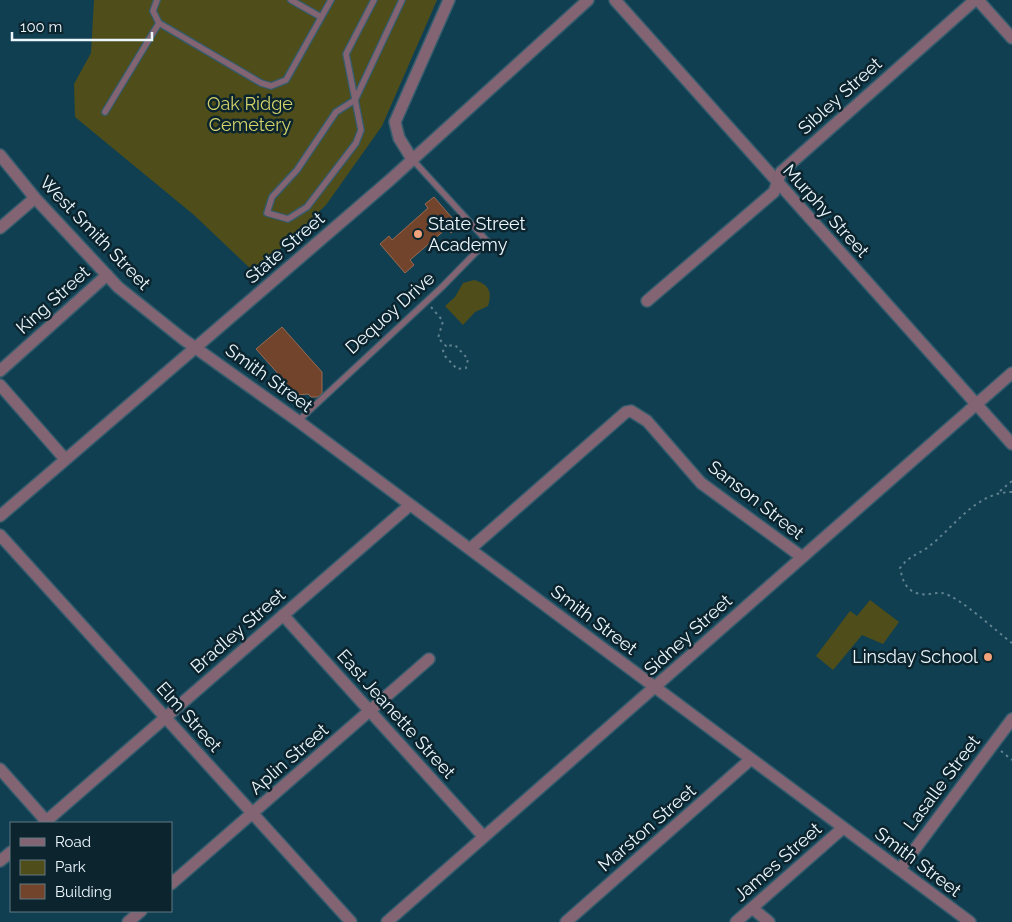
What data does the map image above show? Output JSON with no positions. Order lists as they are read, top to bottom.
{
  "streets": {
    "street": [
      "Sibley Street",
      "Murphy Street",
      "West Smith Street",
      "State Street",
      "King Street",
      "Smith Street",
      "Sanson Street",
      "Bradley Street",
      "Sidney Street",
      "East Jeanette Street",
      "Elm Street",
      "Aplin Street",
      "Lasalle Street",
      "Marston Street",
      "James Street"
    ],
    "lane": ["Dequoy Drive"]
  },
  "crossings": [
    ["Sibley Street", "Murphy Street"],
    ["Murphy Street", "Sidney Street"],
    ["West Smith Street", "State Street"],
    ["West Smith Street", "King Street"],
    ["West Smith Street", "Smith Street"],
    ["State Street", "Dequoy Drive"],
    ["State Street", "Smith Street"],
    ["Dequoy Drive", "Smith Street"],
    ["Smith Street", "Sanson Street"],
    ["Smith Street", "Bradley Street"],
    ["Smith Street", "Sidney Street"],
    ["Smith Street", "Lasalle Street"],
    ["Smith Street", "Marston Street"],
    ["Smith Street", "James Street"],
    ["Sanson Street", "Sidney Street"],
    ["Bradley Street", "East Jeanette Street"],
    ["Bradley Street", "Elm Street"],
    ["Sidney Street", "East Jeanette Street"],
    ["East Jeanette Street", "Aplin Street"],
    ["Elm Street", "Aplin Street"]
  ],
  "parks": ["Oak Ridge Cemetery"],
  "places": ["State Street Academy", "Linsday School"],
  "legend": ["Road", "Park", "Building"],
  "scale_bar": "100 m"
}
